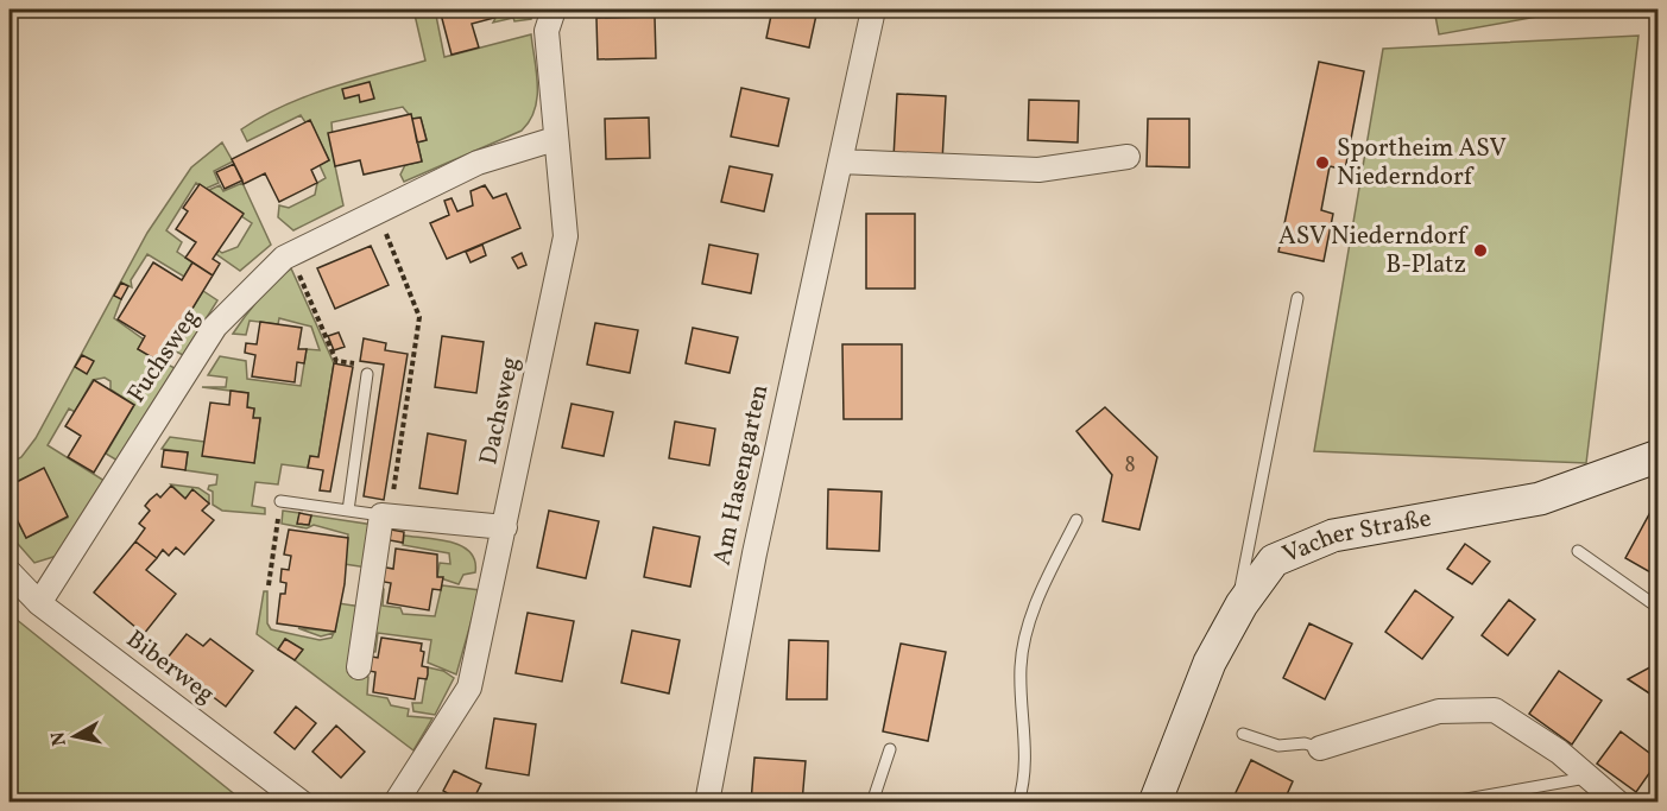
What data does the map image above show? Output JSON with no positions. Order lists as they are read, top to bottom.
{
  "streets": {
    "main road": ["Vacher Straße"],
    "street": [
      "Fuchsweg",
      "Dachsweg",
      "Am Hasengarten",
      "Biberweg"
    ]
  },
  "crossings": [
    ["Fuchsweg", "Dachsweg"],
    ["Fuchsweg", "Biberweg"]
  ],
  "places": ["Sportheim ASV Niederndorf", "ASV Niederndorf B-Platz"],
  "house_numbers": ["8"],
  "north": "left"
}
